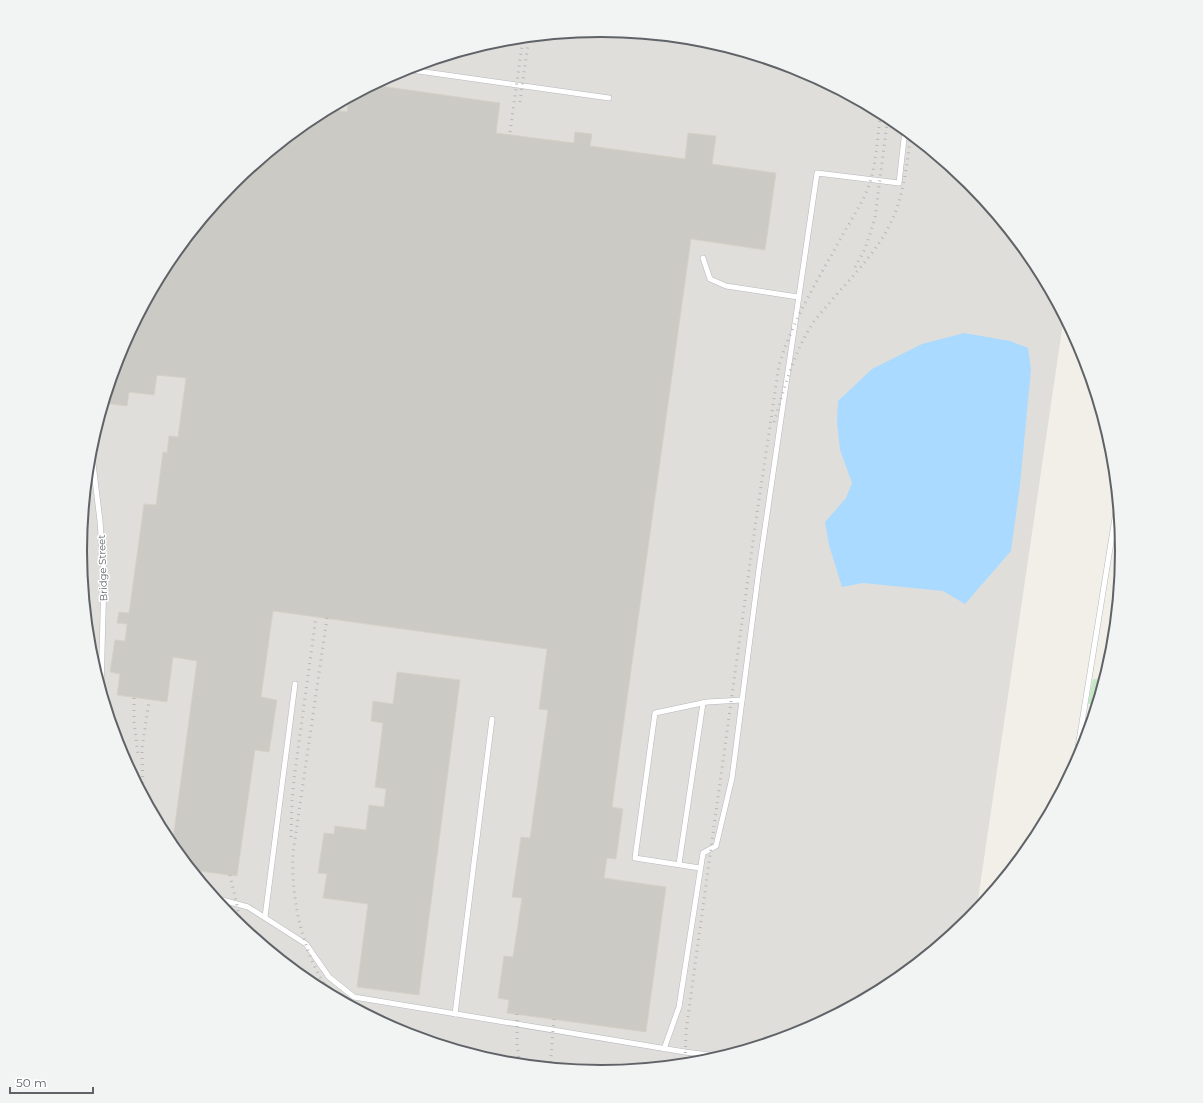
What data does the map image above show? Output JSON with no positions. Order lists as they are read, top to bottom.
{
  "streets": {
    "lane": ["Bridge Street"]
  },
  "scale_bar": "50 m"
}
